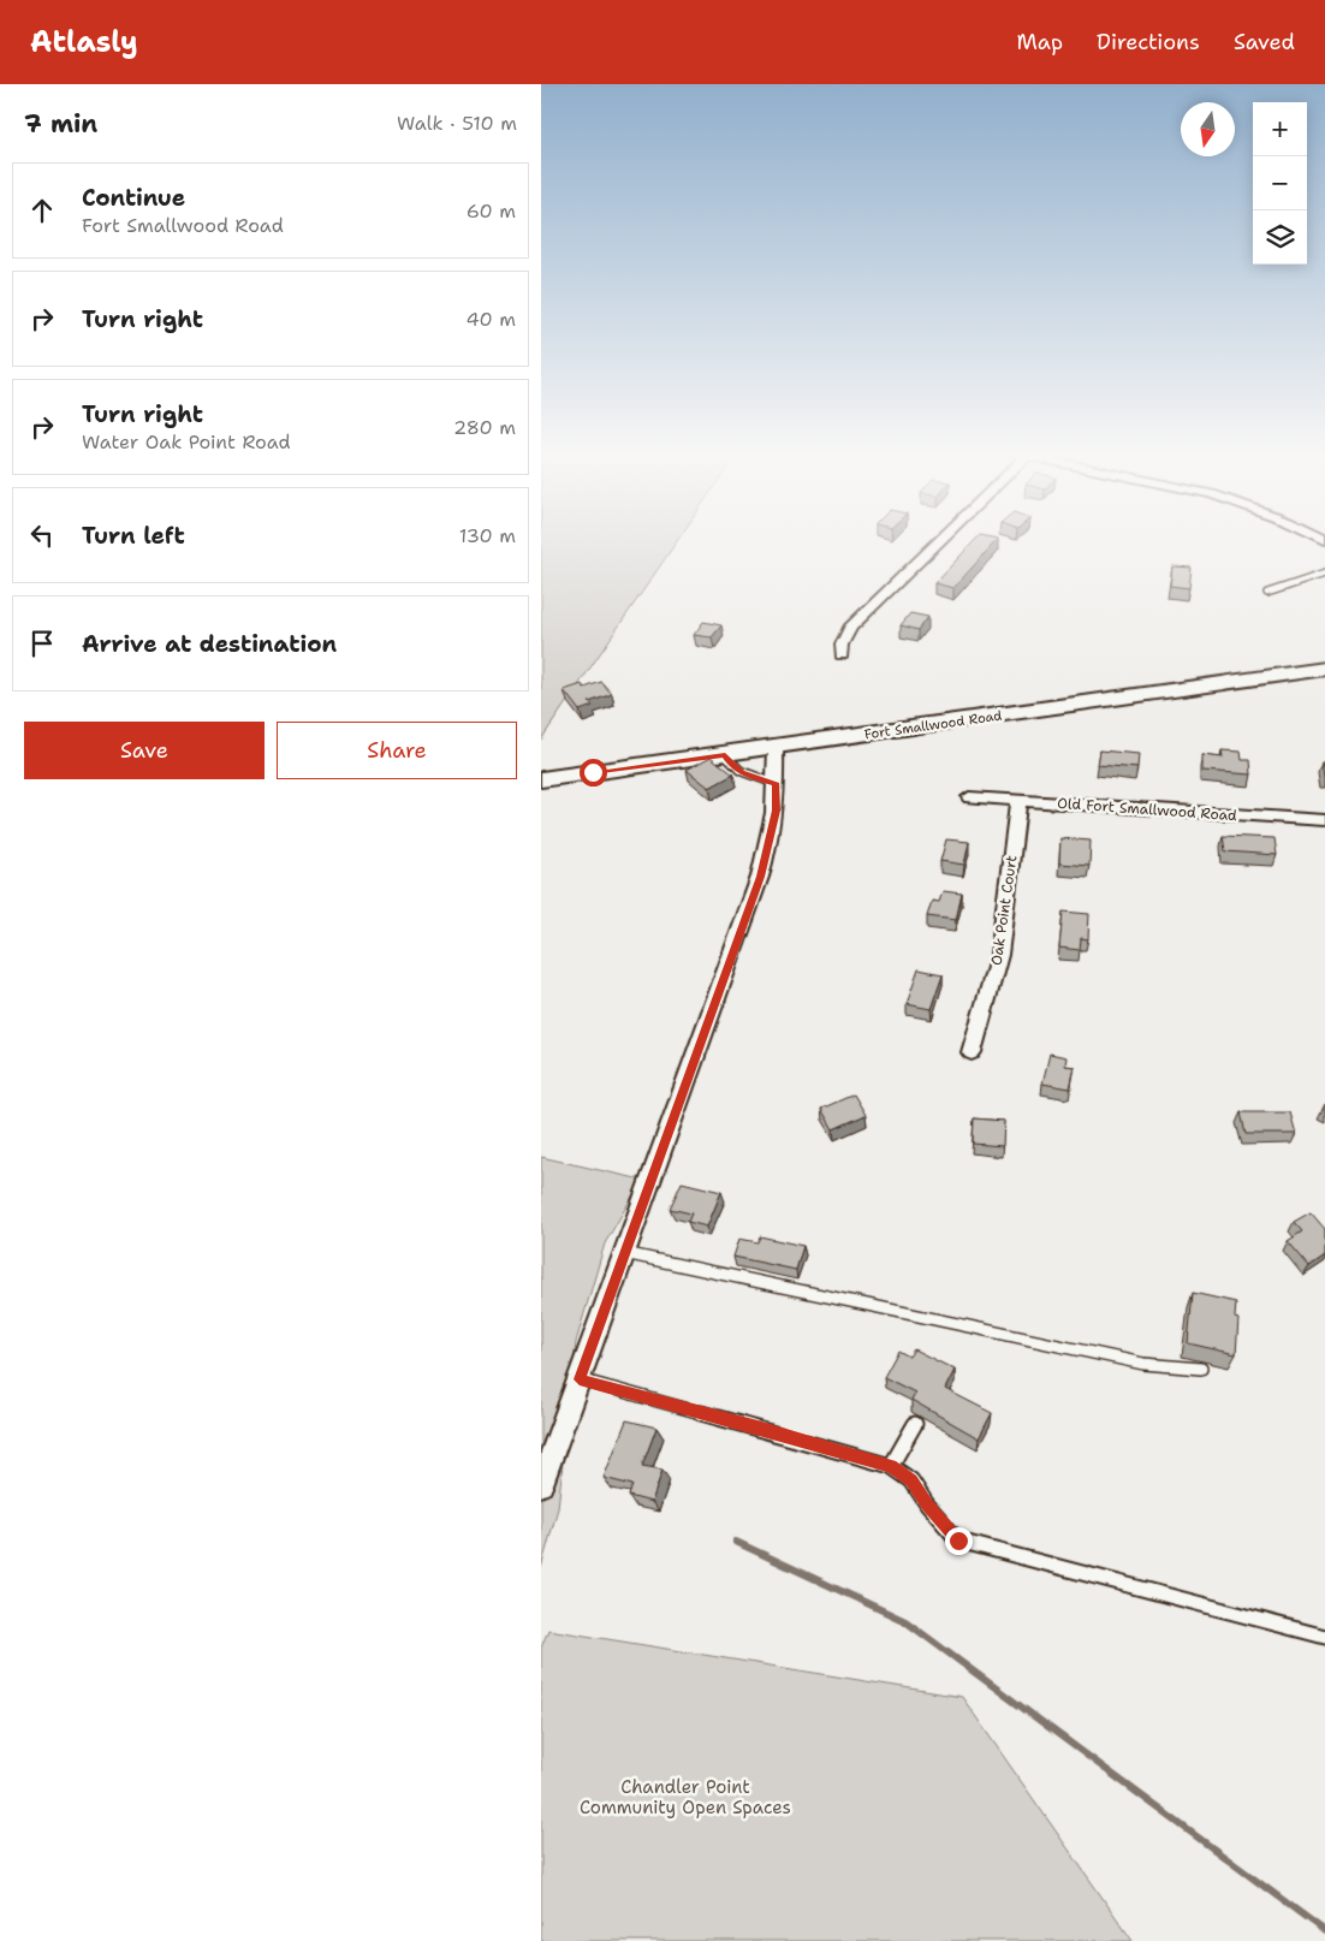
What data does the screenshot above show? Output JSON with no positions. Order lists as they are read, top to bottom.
{
  "streets": {
    "main road": ["Fort Smallwood Road"],
    "street": ["Old Fort Smallwood Road", "Oak Point Court"]
  },
  "crossings": [
    ["Old Fort Smallwood Road", "Oak Point Court"]
  ],
  "parks": ["Chandler Point Community Open Spaces"],
  "north": "bottom",
  "page": {
    "header": "Atlasly",
    "nav": ["Map", "Directions", "Saved"],
    "heading": ["7 min", "Walk · 510 m"],
    "map_buttons": ["+", "−"],
    "list": [
      ["Continue", "Fort Smallwood Road", "60 m"],
      ["Turn right", "40 m"],
      ["Turn right", "Water Oak Point Road", "280 m"],
      ["Turn left", "130 m"],
      "Arrive at destination"
    ],
    "buttons": ["Save", "Share"]
  }
}
